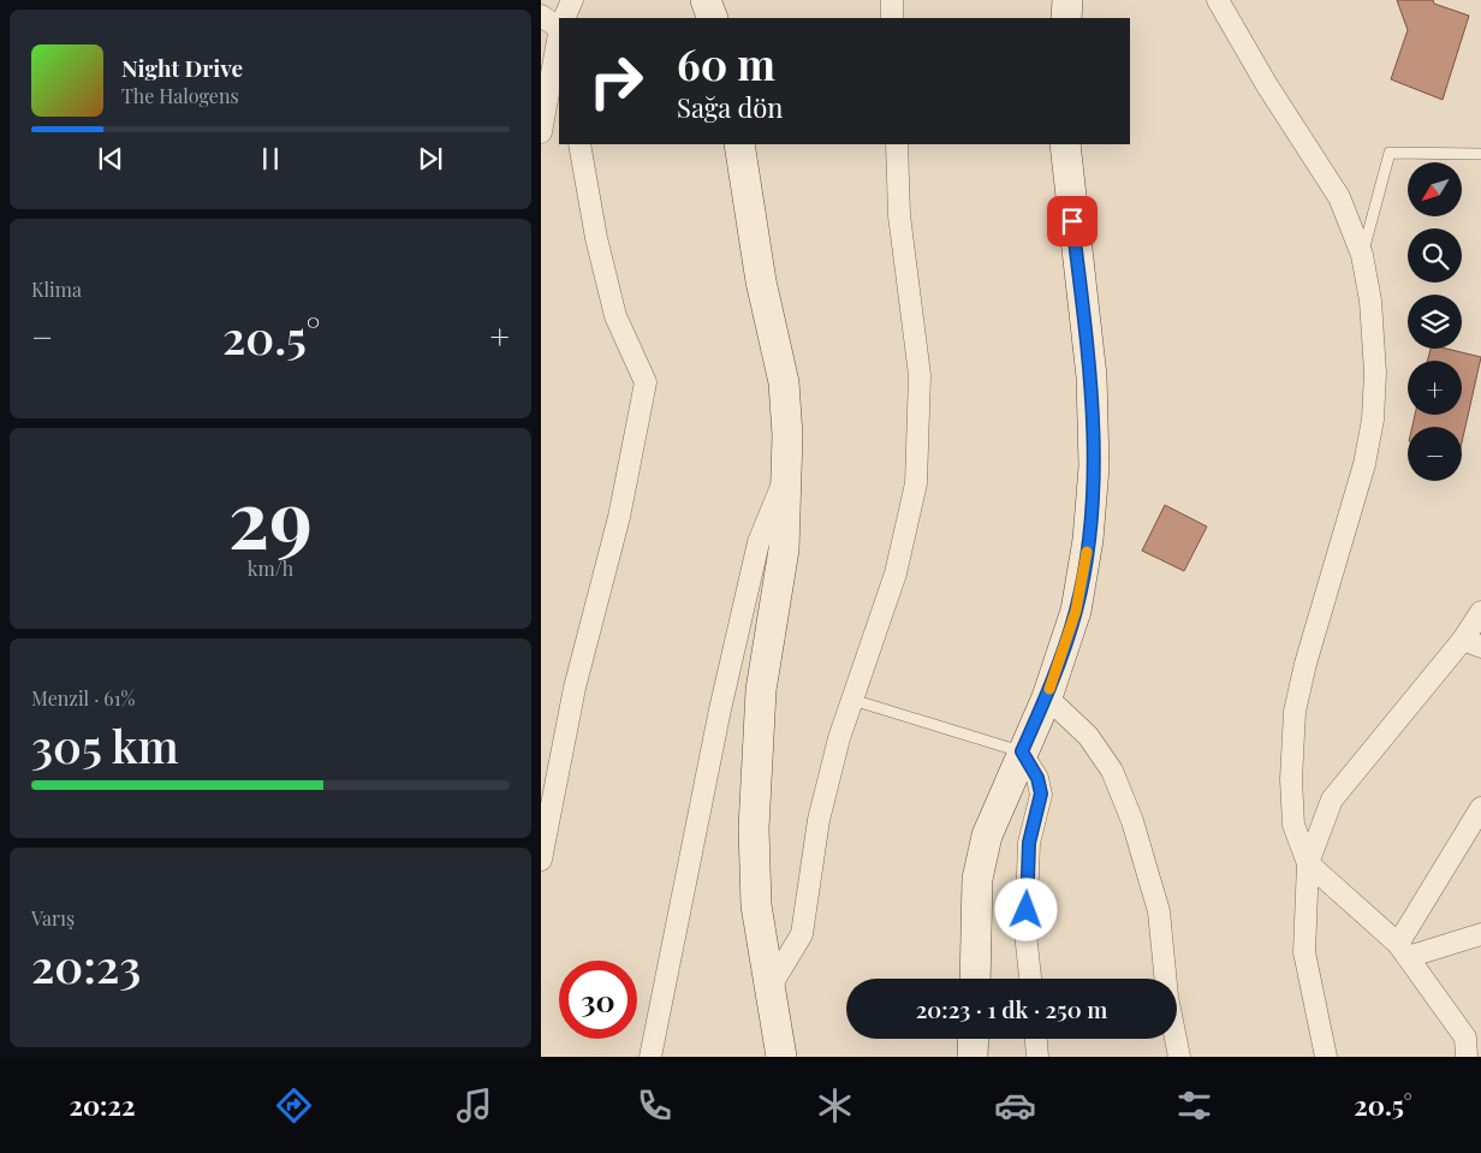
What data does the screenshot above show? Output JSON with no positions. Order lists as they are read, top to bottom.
{
  "north": "bottom left",
  "page": {
    "turn": ["60 m", "Sağa dön"],
    "song": ["Night Drive", "The Halogens"],
    "map_buttons": ["+", "−"],
    "tile": [
      "Klima",
      ["29", "km/h"],
      ["Menzil · 61%", "305 km"],
      ["Varış", "20:23"]
    ],
    "heat": ["−", "20.5°", "+"],
    "limit": "30",
    "trip": "20:23 · 1 dk · 250 m",
    "tabs": ["20:22", "20.5°"]
  }
}
